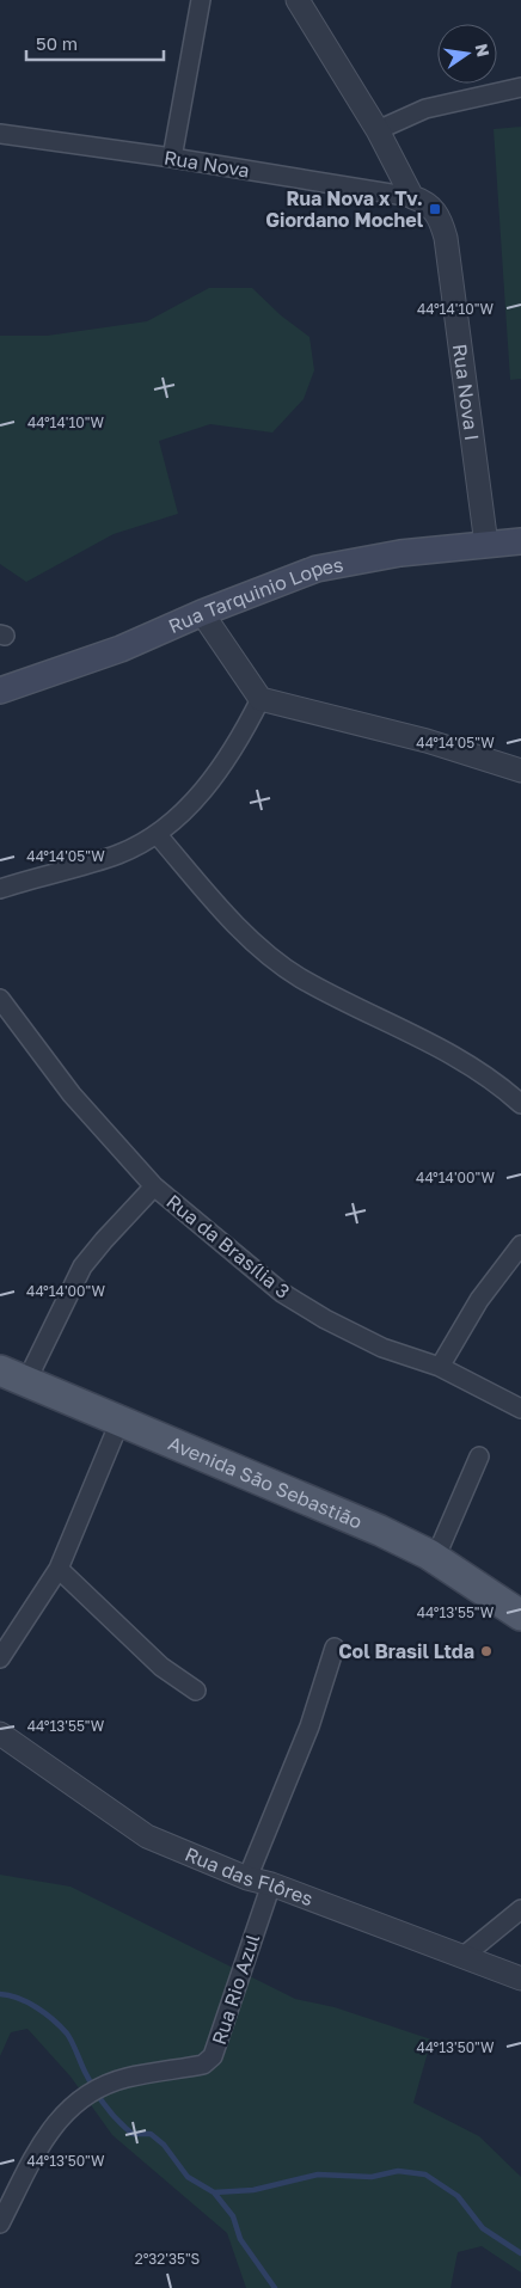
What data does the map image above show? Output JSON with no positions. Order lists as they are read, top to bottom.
{
  "streets": {
    "main road": ["Rua Tarquinio Lopes", "Avenida São Sebastião"],
    "street": [
      "Rua Nova",
      "Rua Nova I",
      "Rua da Brasília 3",
      "Rua das Flôres",
      "Rua Rio Azul"
    ]
  },
  "crossings": [
    ["Rua Nova", "Rua Nova I"],
    ["Rua Nova I", "Rua Tarquinio Lopes"],
    ["Rua das Flôres", "Rua Rio Azul"]
  ],
  "places": {
    "transit": ["Rua Nova x Tv. Giordano Mochel"],
    "other": ["Col Brasil Ltda"]
  },
  "scale_bar": "50 m",
  "north": "right",
  "coordinates": [
    "44°14'10\"W",
    "44°14'05\"W",
    "44°14'00\"W",
    "44°13'55\"W",
    "44°13'50\"W",
    "2°32'35\"S"
  ]
}
